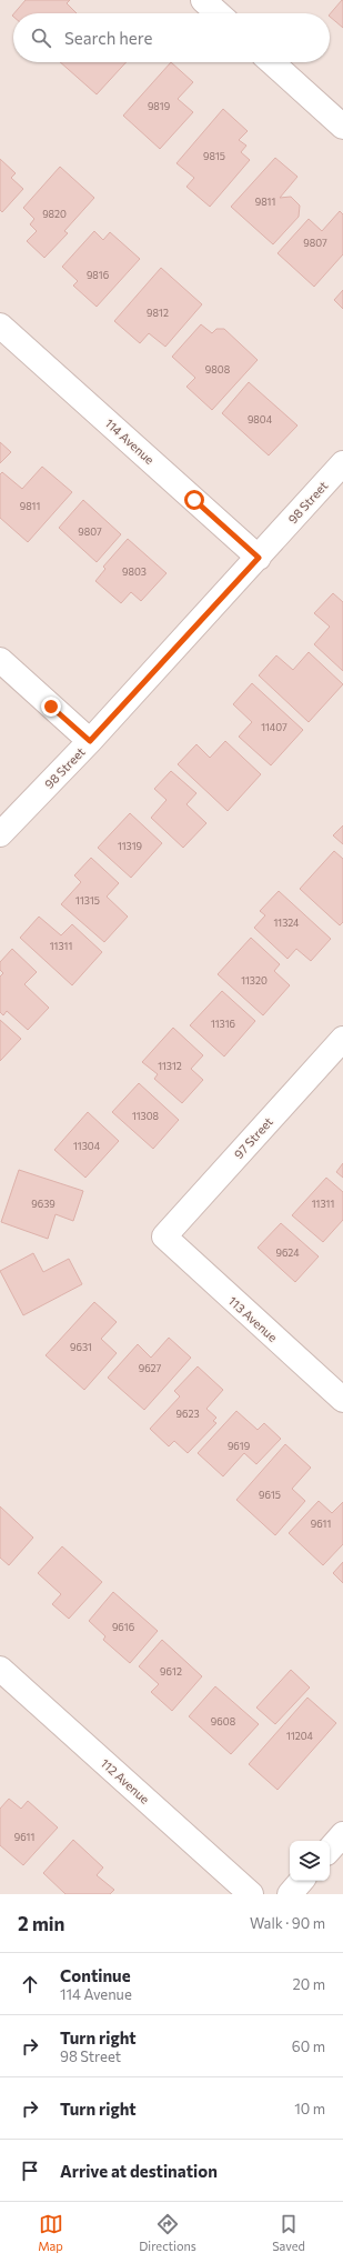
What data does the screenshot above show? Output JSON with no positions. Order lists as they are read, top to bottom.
{
  "streets": {
    "street": [
      "114 Avenue",
      "98 Street",
      "97 Street",
      "113 Avenue",
      "112 Avenue"
    ]
  },
  "crossings": [
    ["114 Avenue", "98 Street"],
    ["97 Street", "113 Avenue"]
  ],
  "house_numbers": [
    "9819",
    "9815",
    "9811",
    "9820",
    "9807",
    "9816",
    "9812",
    "9808",
    "9804",
    "9811",
    "9807",
    "9803",
    "11407",
    "11319",
    "11315",
    "11324",
    "11311",
    "11320",
    "11316",
    "11312",
    "11308",
    "11304",
    "9639",
    "11311",
    "9624",
    "9631",
    "9627",
    "9623",
    "9619",
    "9615",
    "9611",
    "9616",
    "9612",
    "9608",
    "11204",
    "9611"
  ],
  "page": {
    "search": "Search here",
    "heading": ["2 min", "Walk · 90 m"],
    "list": [
      ["Continue", "114 Avenue", "20 m"],
      ["Turn right", "98 Street", "60 m"],
      ["Turn right", "10 m"],
      "Arrive at destination"
    ],
    "nav": ["Map", "Directions", "Saved"]
  }
}
